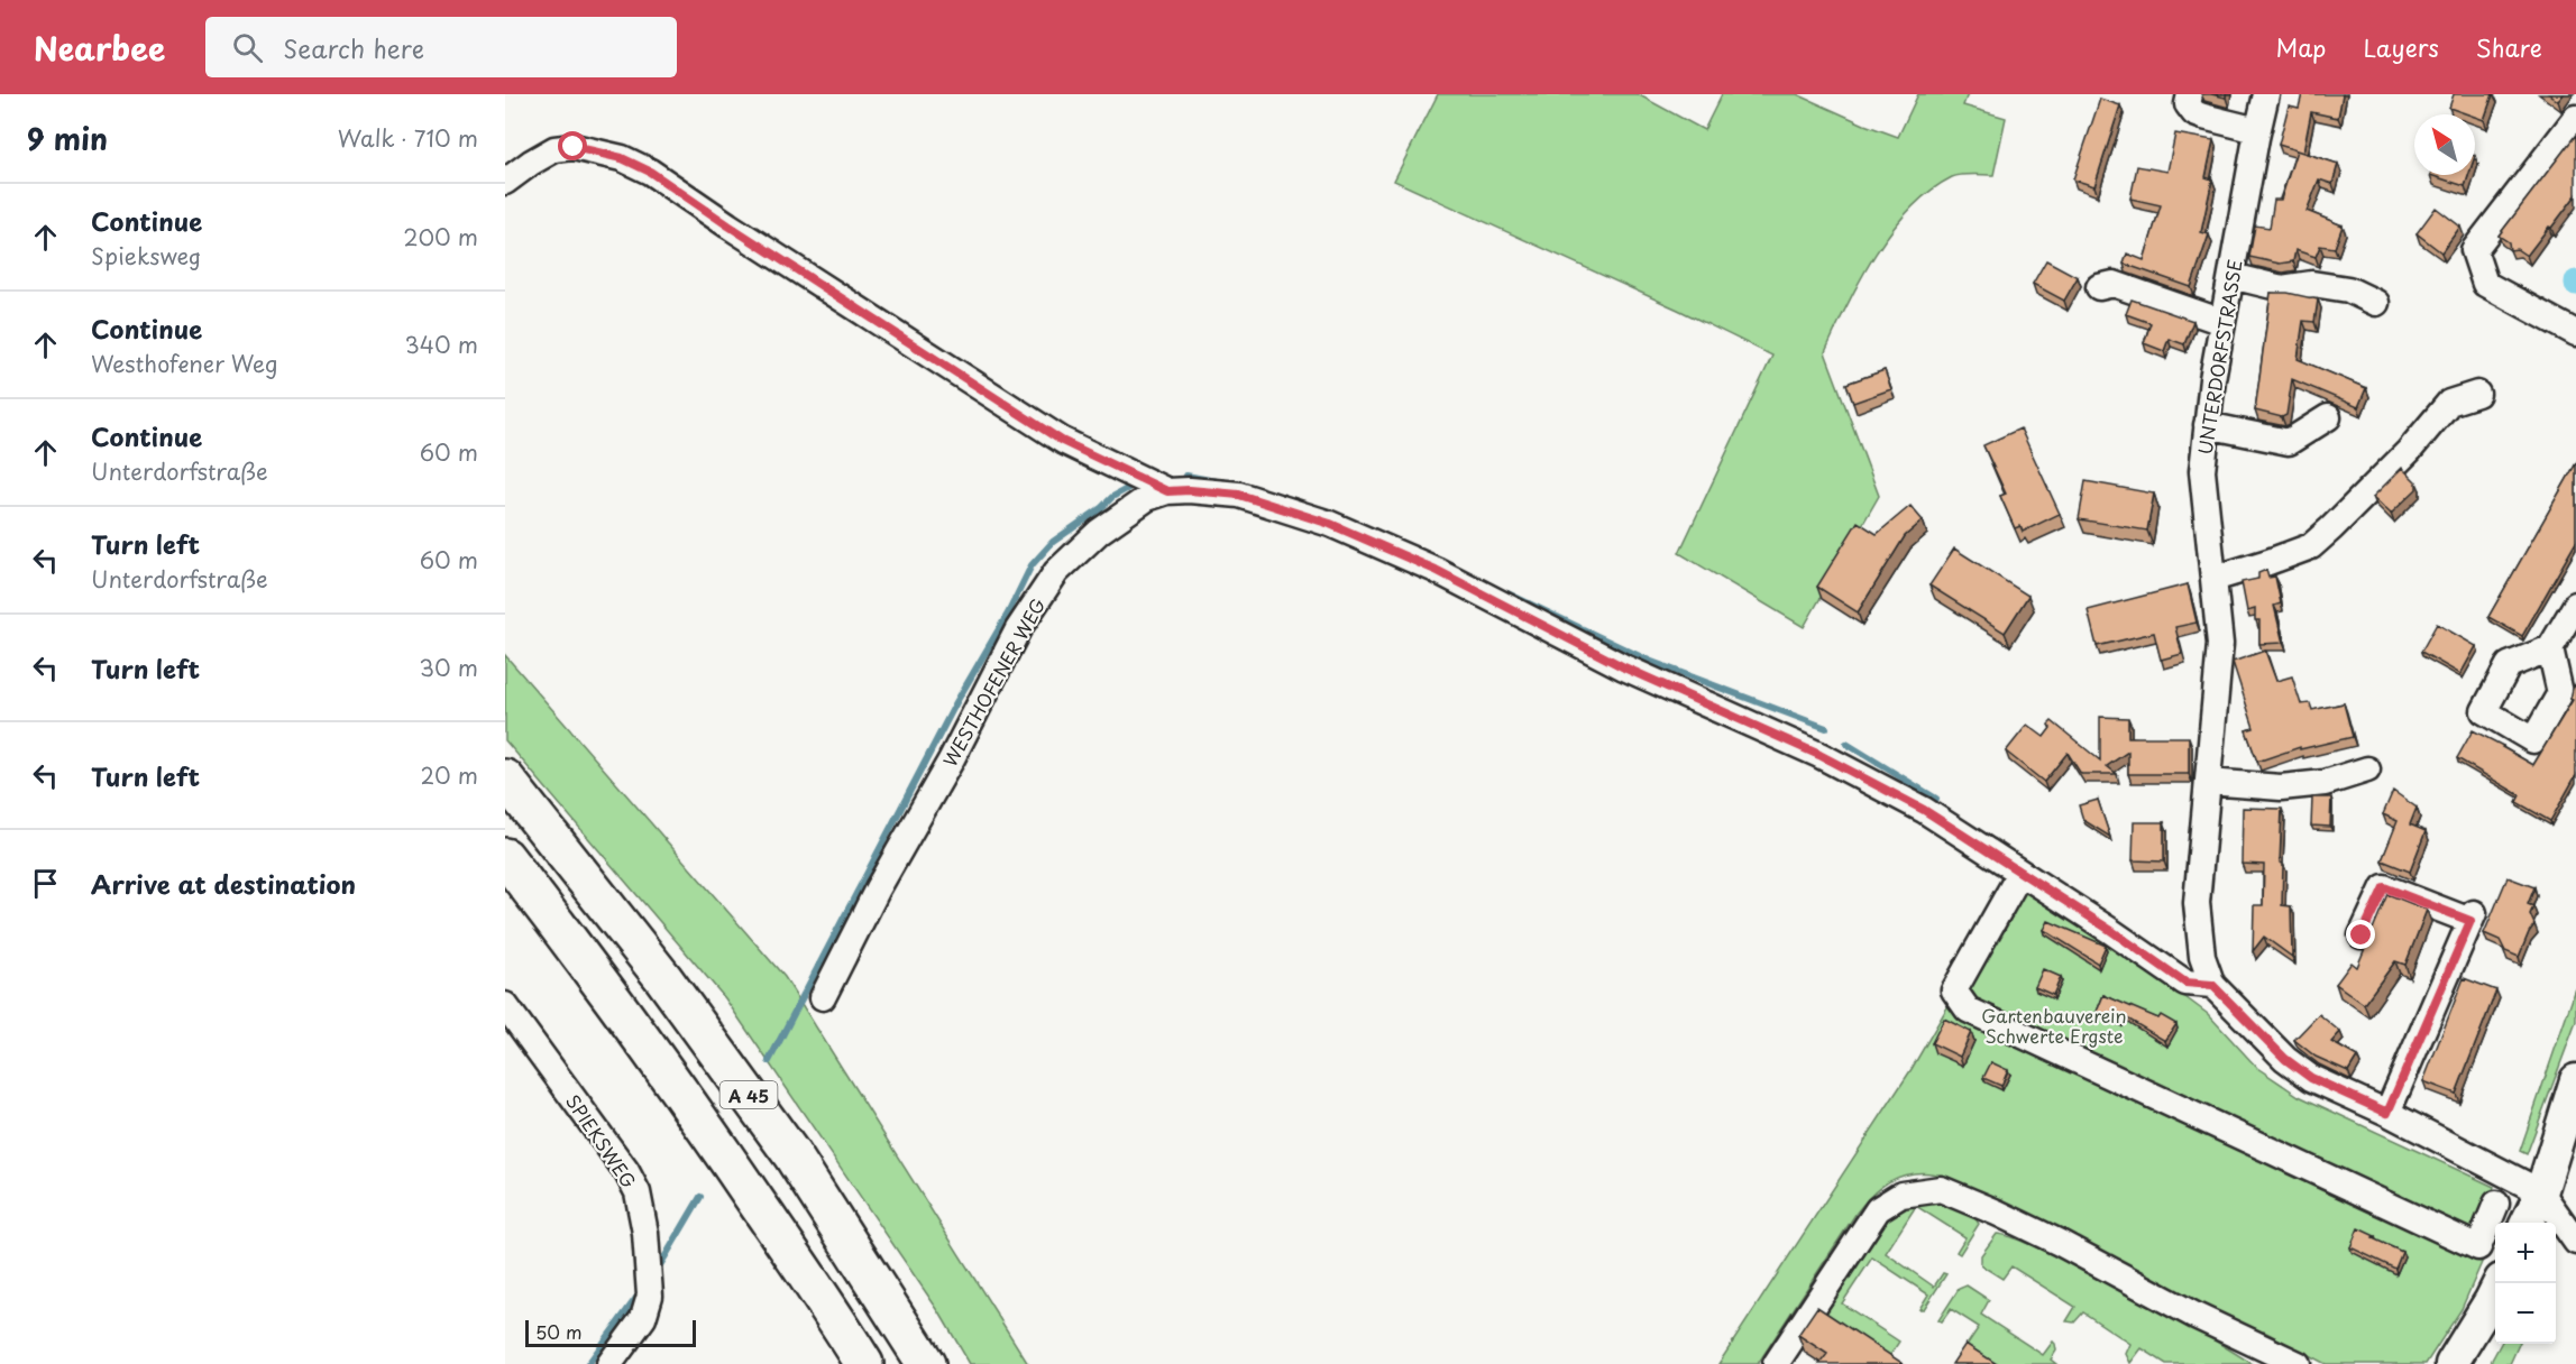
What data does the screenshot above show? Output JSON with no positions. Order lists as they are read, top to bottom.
{
  "streets": {
    "highway": ["A 45"],
    "street": ["UNTERDORFSTRASSE", "WESTHOFENER WEG", "SPIEKSWEG"]
  },
  "crossings": [
    ["UNTERDORFSTRASSE", "WESTHOFENER WEG"]
  ],
  "parks": ["Gartenbauverein Schwerte Ergste"],
  "scale_bar": "50 m",
  "north": "top left",
  "page": {
    "header": "Nearbee",
    "search": "Search here",
    "nav": ["Map", "Layers", "Share"],
    "heading": ["9 min", "Walk · 710 m"],
    "list": [
      ["Continue", "Spieksweg", "200 m"],
      ["Continue", "Westhofener Weg", "340 m"],
      ["Continue", "Unterdorfstraße", "60 m"],
      ["Turn left", "Unterdorfstraße", "60 m"],
      ["Turn left", "30 m"],
      ["Turn left", "20 m"],
      "Arrive at destination"
    ],
    "map_buttons": ["+", "−"],
    "scale": "50 m"
  }
}
